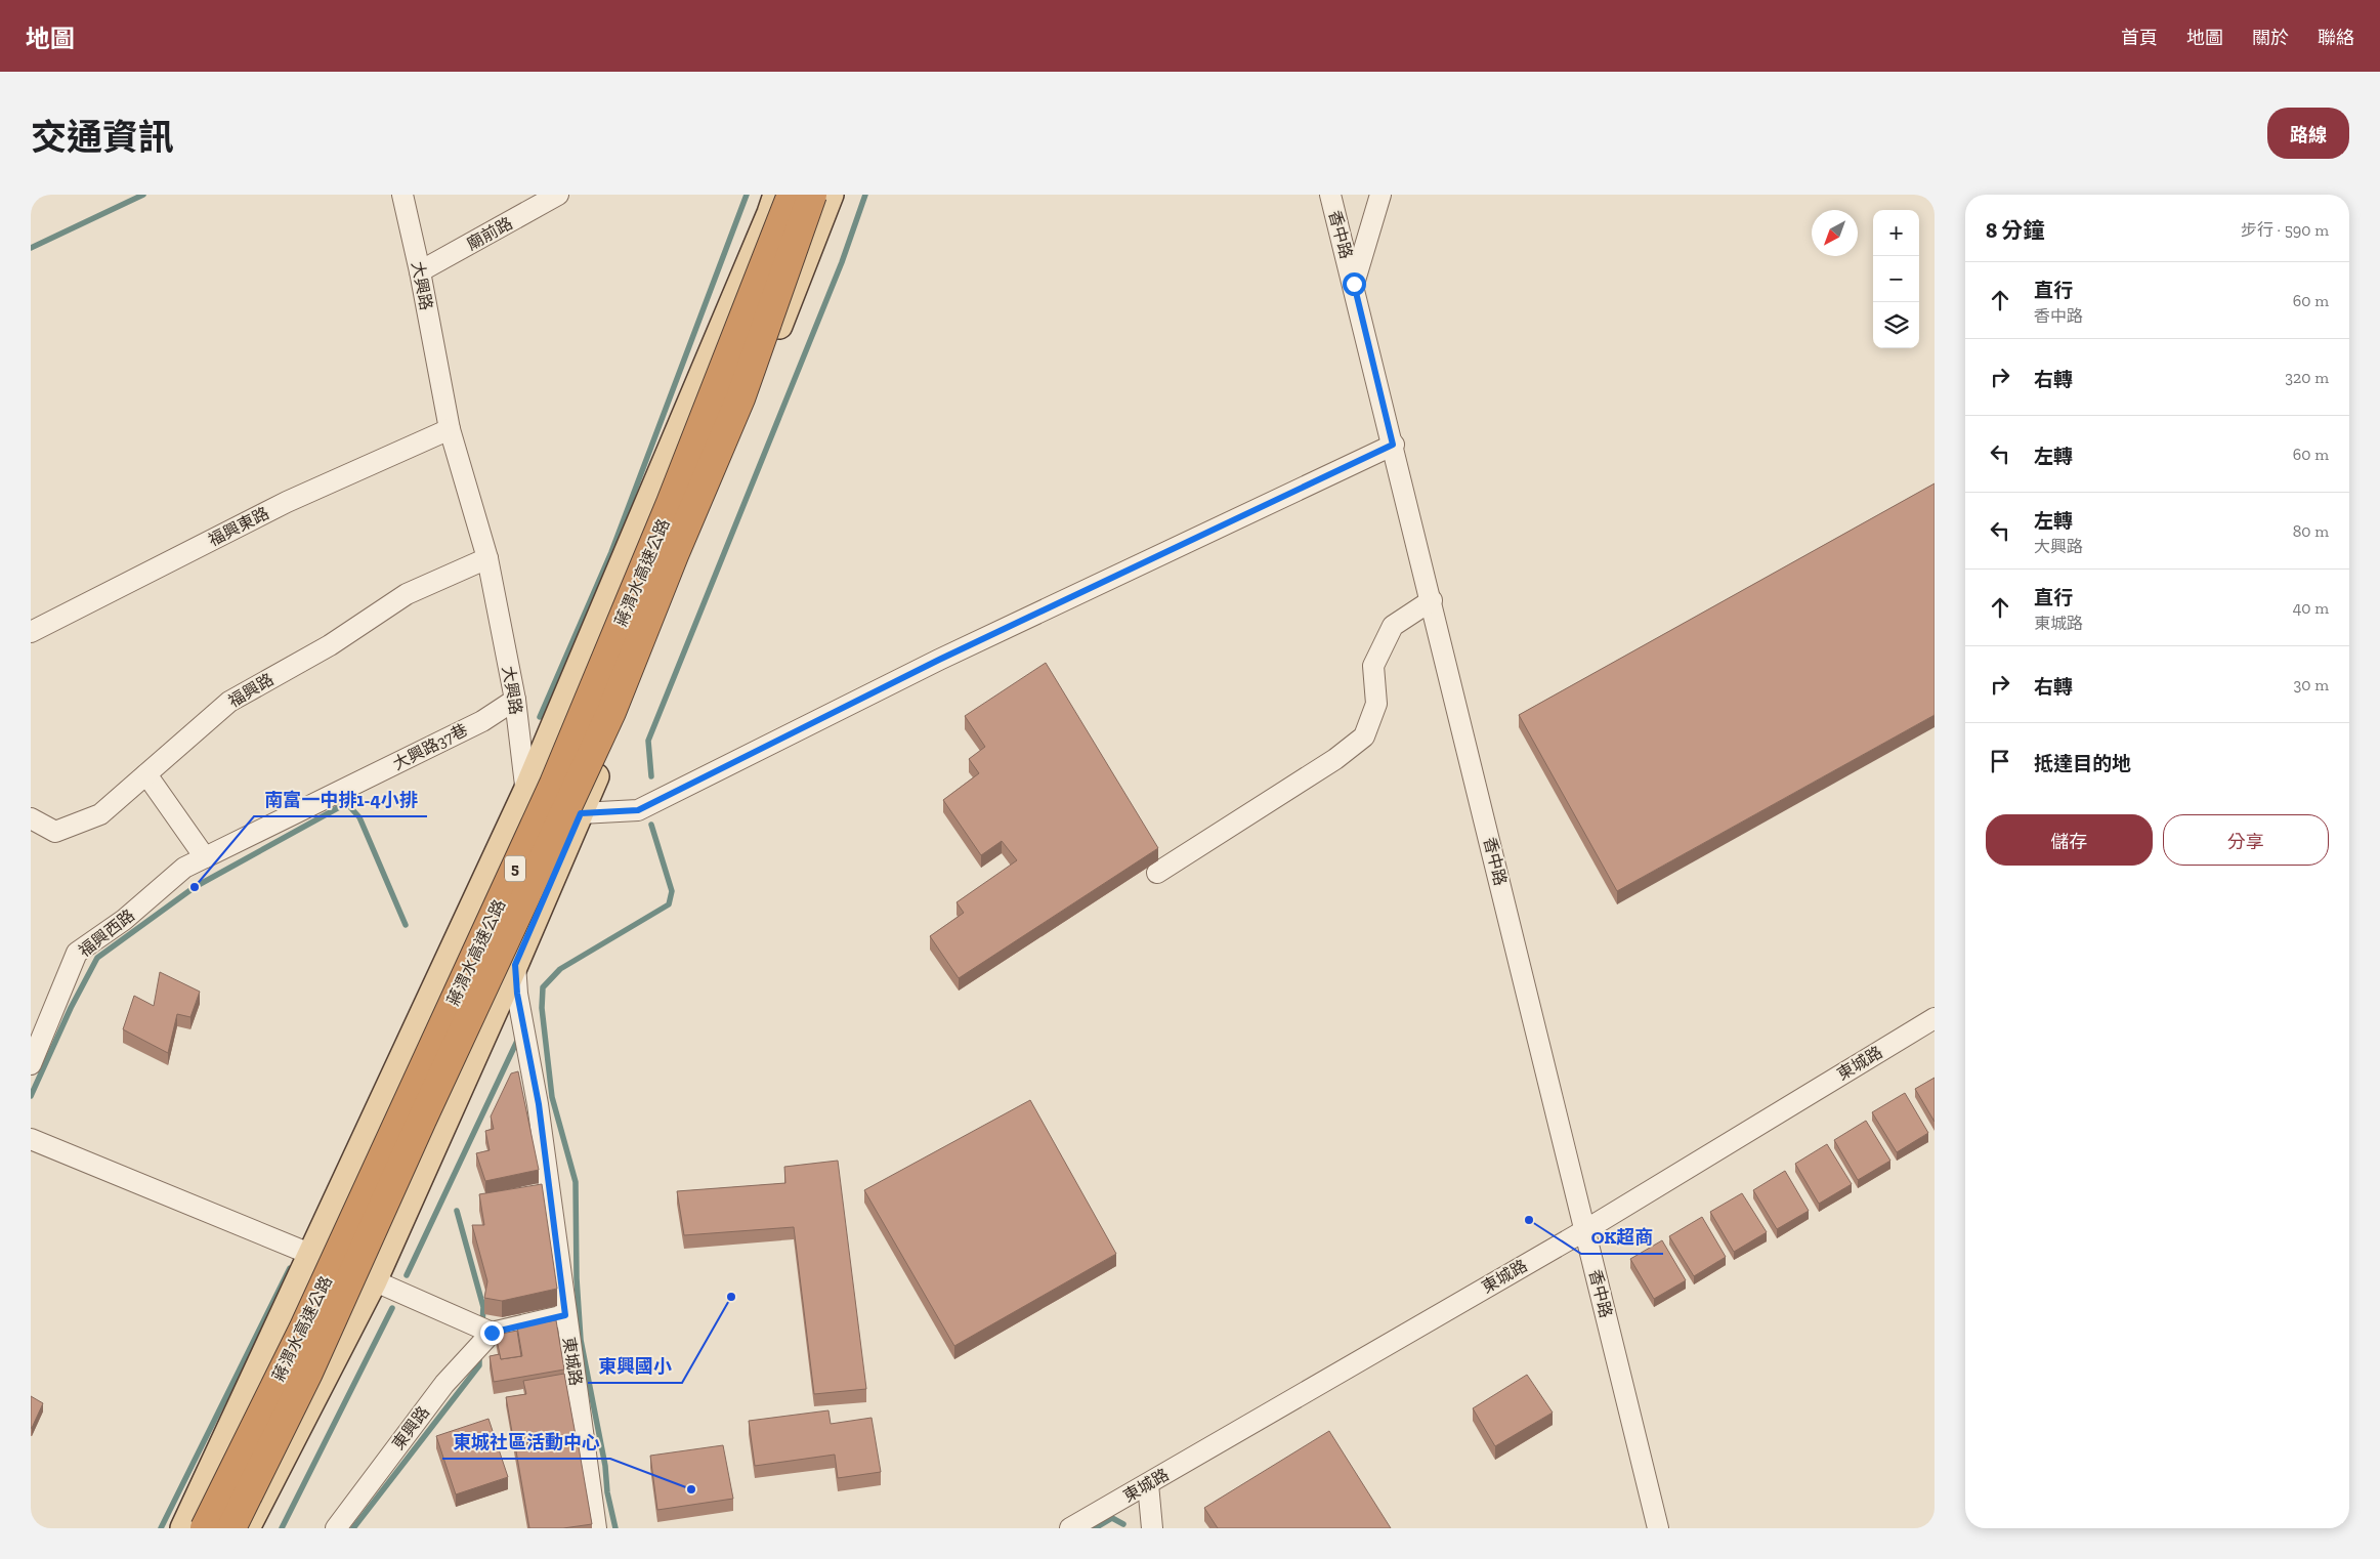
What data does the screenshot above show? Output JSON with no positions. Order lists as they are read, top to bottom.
{
  "streets": {
    "highway": ["蔣渭水高速公路", "5"],
    "street": [
      "廟前路",
      "香中路",
      "大興路",
      "福興東路",
      "福興路",
      "大興路37巷",
      "福興西路",
      "東城路",
      "東興路"
    ]
  },
  "crossings": [
    ["廟前路", "大興路"],
    ["香中路", "東城路"],
    ["大興路", "福興東路"],
    ["大興路", "福興路"],
    ["大興路", "大興路37巷"],
    ["大興路", "東城路"],
    ["大興路37巷", "福興西路"]
  ],
  "places": [
    "南富一中排1-4小排",
    "OK超商",
    "東興國小",
    "東城社區活動中心"
  ],
  "north": "bottom left",
  "page": {
    "header": "地圖",
    "nav": [
      "首頁",
      "地圖",
      "關於",
      "聯絡"
    ],
    "title": "交通資訊",
    "buttons": [
      "路線",
      ["儲存", "分享"]
    ],
    "heading": ["8 分鐘", "步行 · 590 m"],
    "map_buttons": ["+", "−"],
    "list": [
      ["直行", "香中路", "60 m"],
      ["右轉", "320 m"],
      ["左轉", "60 m"],
      ["左轉", "大興路", "80 m"],
      ["直行", "東城路", "40 m"],
      ["右轉", "30 m"],
      "抵達目的地"
    ]
  }
}
